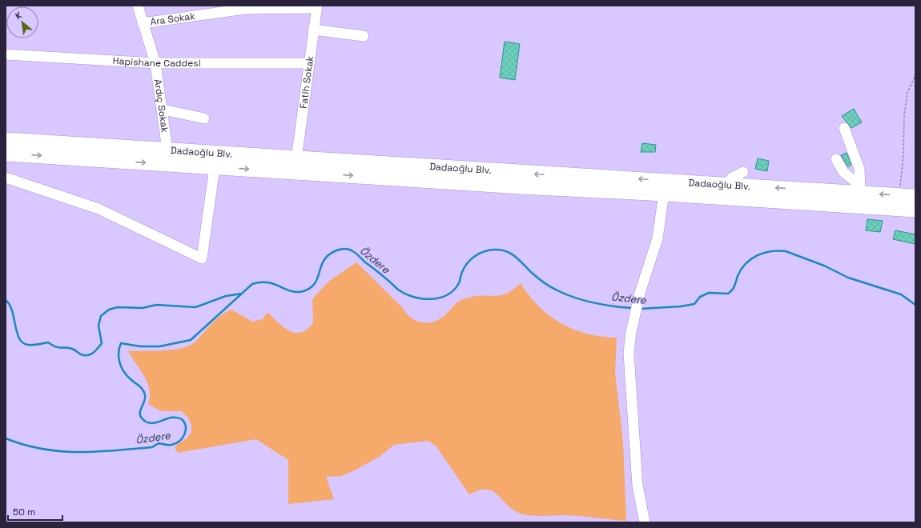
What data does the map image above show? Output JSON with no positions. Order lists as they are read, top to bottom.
{
  "streets": {
    "highway": ["Dadaoğlu Blv."],
    "street": [
      "Ara Sokak",
      "Hapishane Caddesi",
      "Fatih Sokak",
      "Ardıç Sokak"
    ]
  },
  "crossings": [
    ["Ara Sokak", "Fatih Sokak"],
    ["Ara Sokak", "Ardıç Sokak"],
    ["Hapishane Caddesi", "Fatih Sokak"],
    ["Hapishane Caddesi", "Ardıç Sokak"],
    ["Fatih Sokak", "Dadaoğlu Blv."],
    ["Ardıç Sokak", "Dadaoğlu Blv."]
  ],
  "water": ["Özdere"],
  "scale_bar": "50 m",
  "north": "top left"
}
